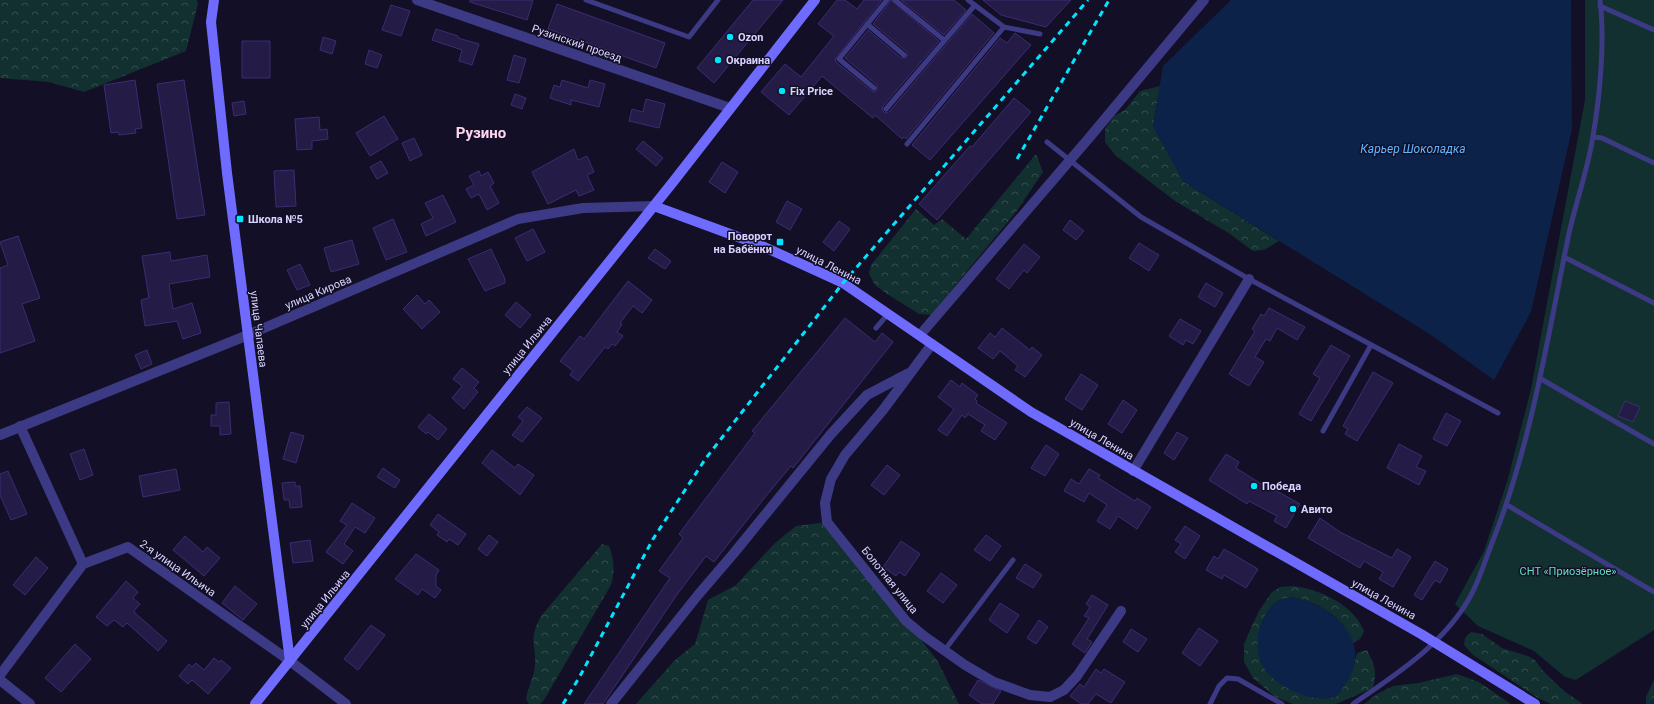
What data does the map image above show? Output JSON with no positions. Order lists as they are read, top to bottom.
{
  "streets": {
    "street": [
      "Рузинский проезд",
      "улица Ленина",
      "улица Кирова",
      "улица Чапаева",
      "улица Ильича",
      "2-я улица Ильича",
      "Болотная улица"
    ]
  },
  "crossings": [
    ["Рузинский проезд", "улица Ильича"],
    ["улица Ленина", "улица Кирова"],
    ["улица Ленина", "улица Ильича"],
    ["улица Ленина", "Болотная улица"],
    ["улица Кирова", "улица Чапаева"],
    ["улица Кирова", "улица Ильича"],
    ["улица Чапаева", "улица Ильича"],
    ["улица Чапаева", "2-я улица Ильича"],
    ["улица Ильича", "2-я улица Ильича"]
  ],
  "districts": ["Рузино"],
  "water": ["Карьер Шоколадка"],
  "parks": ["СНТ «Приозёрное»"],
  "places": {
    "other": [
      "Ozon",
      "Окраина",
      "Fix Price",
      "Победа",
      "Авито"
    ],
    "transit": ["Школа №5", "Поворот на Бабёнки"]
  }
}
